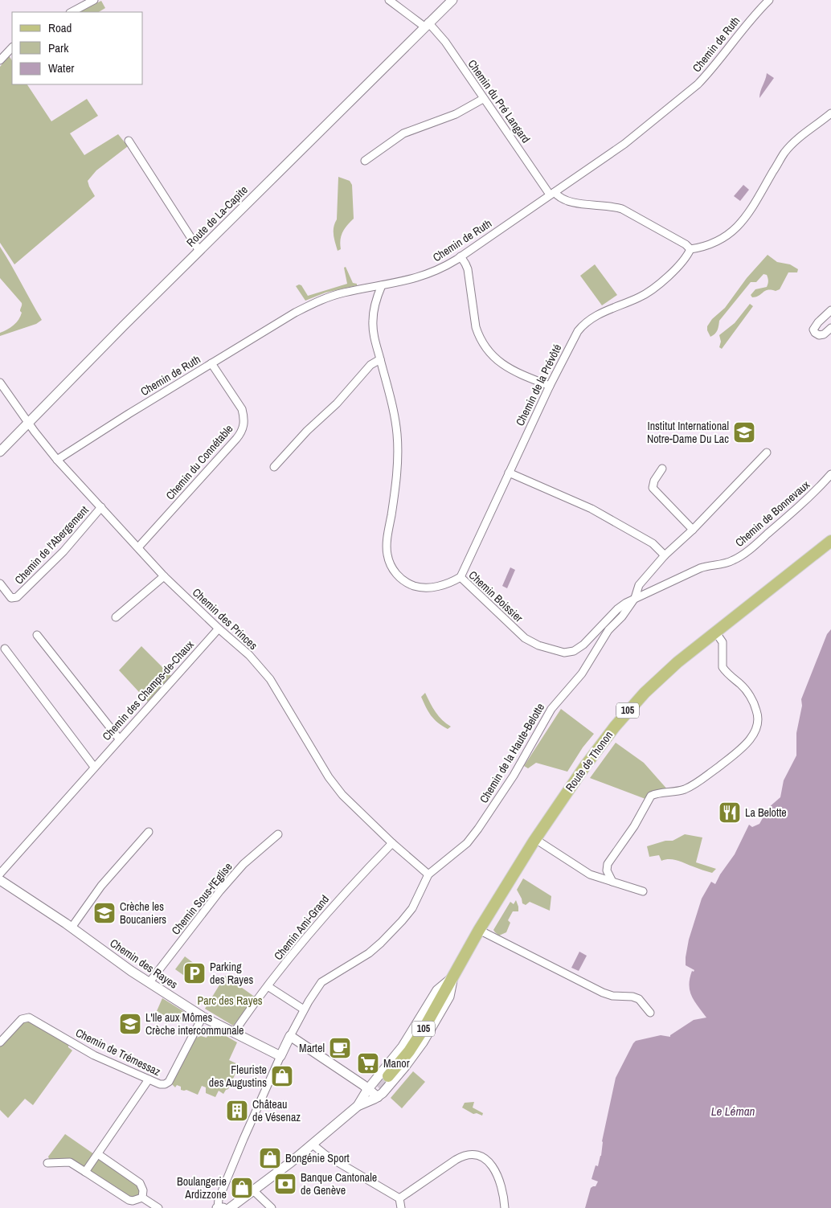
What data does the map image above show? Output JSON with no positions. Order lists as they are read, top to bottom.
{
  "streets": {
    "main road": ["105", "Route de Thonon"],
    "street": [
      "Chemin de Ruth",
      "Chemin du Pré Langard",
      "Route de La-Capite",
      "Chemin de la Prévôté",
      "Chemin du Connétable",
      "Chemin de Bonnevaux",
      "Chemin de l'Abergement",
      "Chemin Boissier",
      "Chemin des Princes",
      "Chemin des Champs-de-Chaux",
      "Chemin de la Haute-Belotte",
      "Chemin Sous-l'Eglise",
      "Chemin Ami-Grand",
      "Chemin des Rayes",
      "Chemin de Trémessaz"
    ]
  },
  "crossings": [
    ["Chemin de Ruth", "Chemin du Pré Langard"],
    ["Chemin de Ruth", "Chemin du Connétable"],
    ["Chemin de Ruth", "Chemin Boissier"],
    ["Chemin de Ruth", "Chemin des Princes"],
    ["Chemin du Pré Langard", "Route de La-Capite"],
    ["Chemin du Pré Langard", "Chemin de la Prévôté"],
    ["Route de La-Capite", "Chemin des Princes"],
    ["Chemin de la Prévôté", "Chemin Boissier"],
    ["Chemin du Connétable", "Chemin des Princes"],
    ["Chemin de Bonnevaux", "Chemin Boissier"],
    ["Chemin de Bonnevaux", "Chemin de la Haute-Belotte"],
    ["Chemin de l'Abergement", "Chemin des Princes"],
    ["Chemin Boissier", "Chemin de la Haute-Belotte"],
    ["Chemin des Princes", "Chemin des Champs-de-Chaux"],
    ["Chemin des Princes", "Chemin de la Haute-Belotte"],
    ["Chemin des Princes", "Chemin Ami-Grand"],
    ["Chemin des Champs-de-Chaux", "Chemin des Rayes"],
    ["105", "Route de Thonon"],
    ["Chemin Sous-l'Eglise", "Chemin des Rayes"],
    ["Chemin Ami-Grand", "Chemin des Rayes"],
    ["Chemin des Rayes", "Chemin de Trémessaz"]
  ],
  "water": ["Le Léman"],
  "parks": ["Parc des Rayes"],
  "places": {
    "school or university": ["Institut International Notre-Dame Du Lac", "Crèche les Boucaniers", "L'Ile aux Mômes Crèche intercommunale"],
    "restaurant": ["La Belotte"],
    "parking": ["Parking des Rayes"],
    "cafe": ["Martel"],
    "supermarket": ["Manor"],
    "shop": ["Fleuriste des Augustins", "Bongénie Sport", "Boulangerie Ardizzone"],
    "building": ["Château de Vésenaz"],
    "bank": ["Banque Cantonale de Genève"]
  },
  "legend": ["Road", "Park", "Water"]
}
